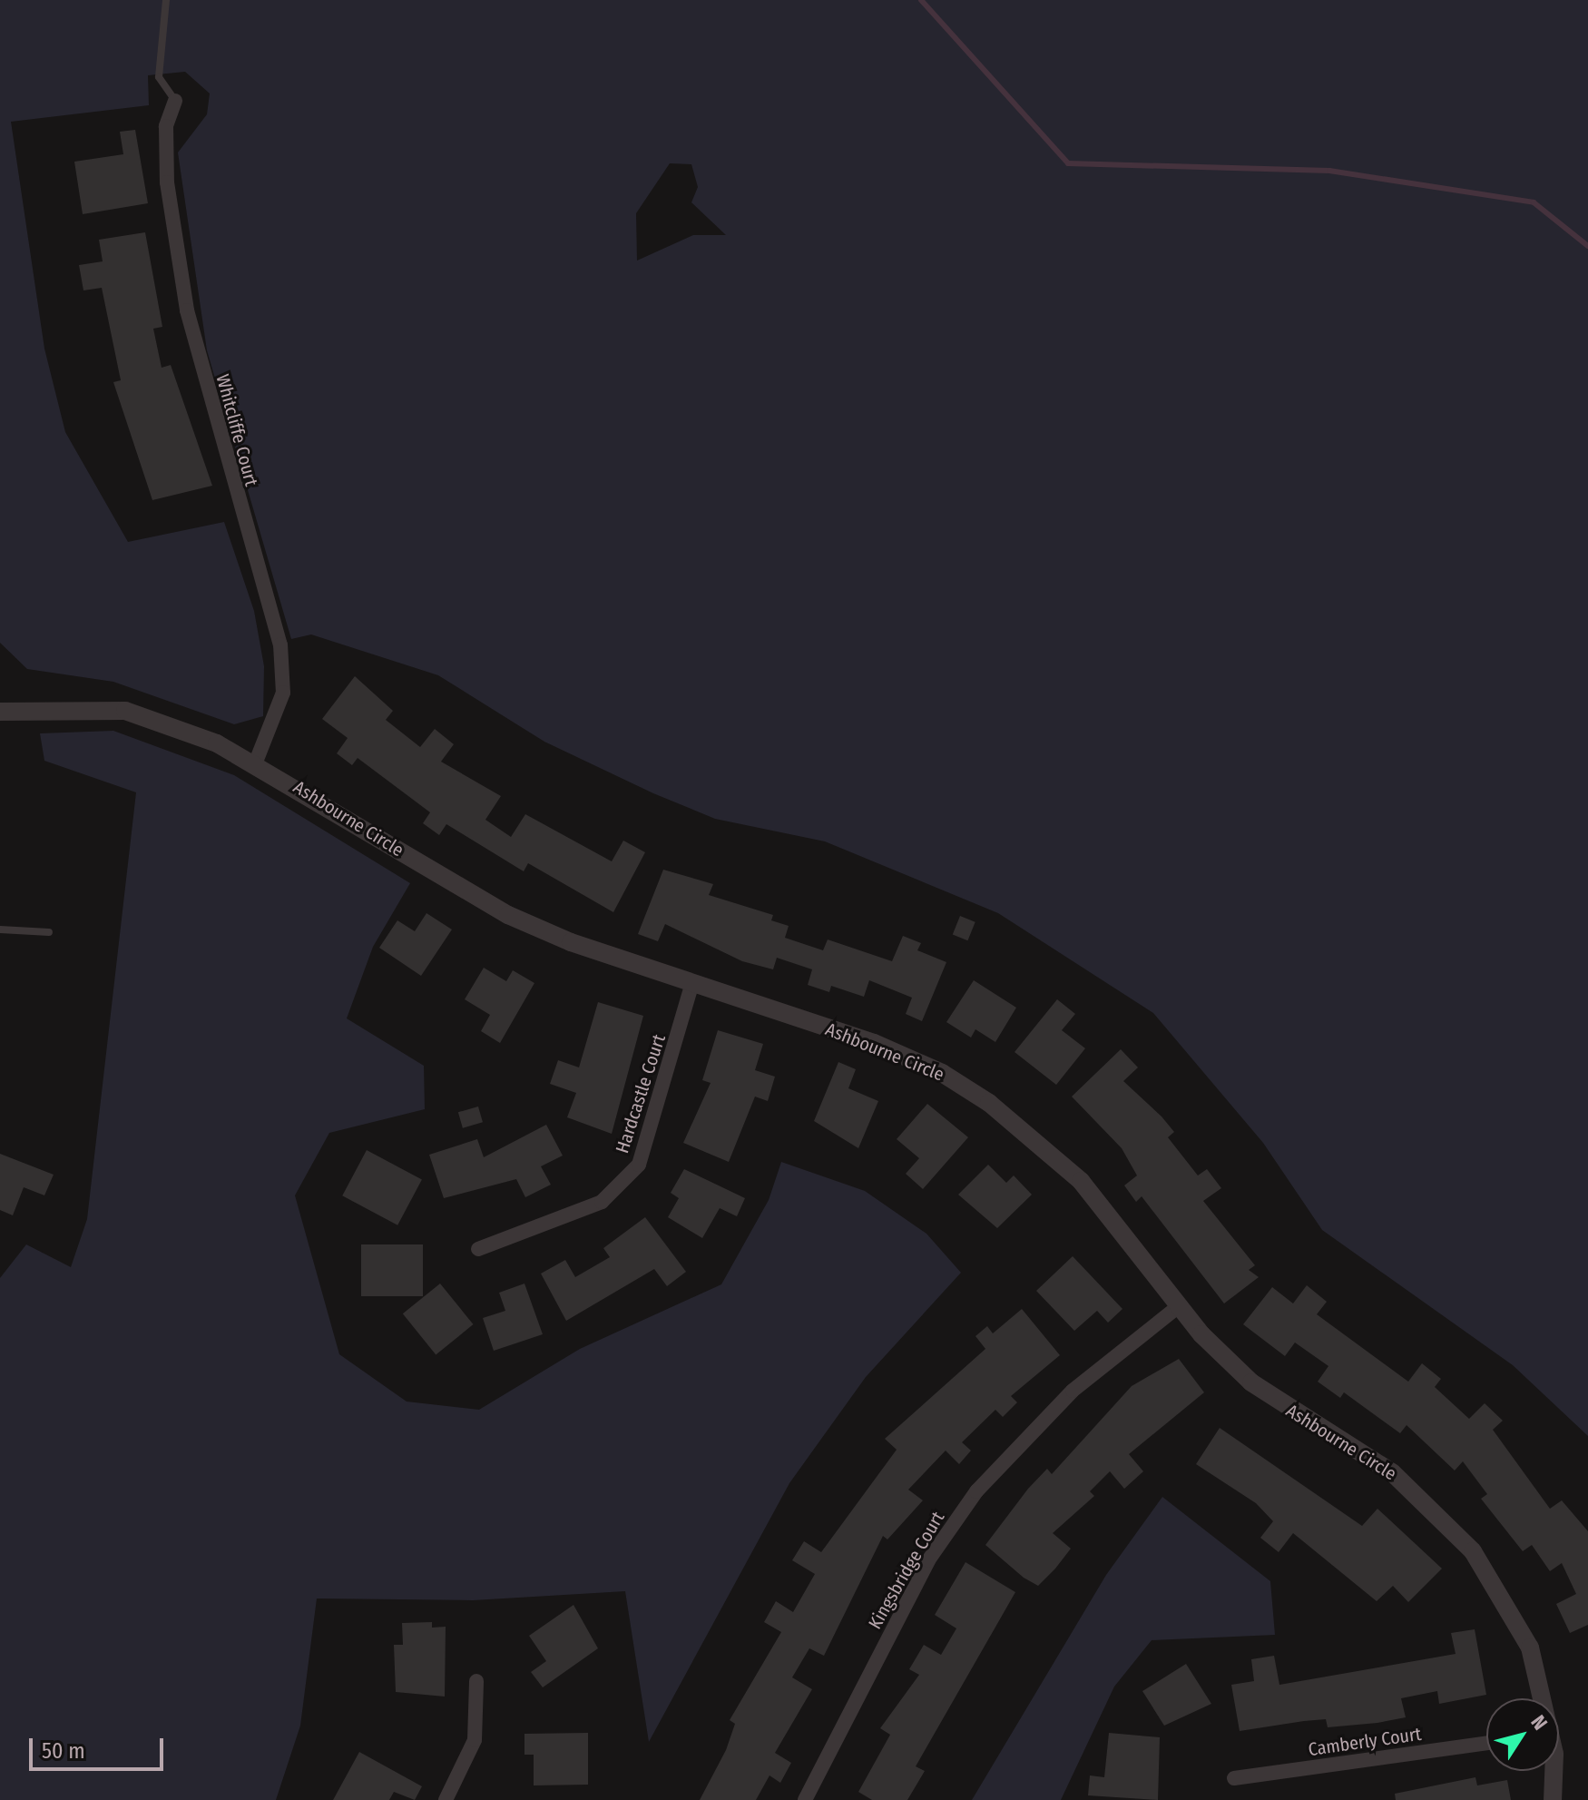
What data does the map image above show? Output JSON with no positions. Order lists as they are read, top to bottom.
{
  "streets": {
    "street": [
      "Whitcliffe Court",
      "Ashbourne Circle",
      "Hardcastle Court",
      "Kingsbridge Court",
      "Camberly Court"
    ]
  },
  "crossings": [
    ["Whitcliffe Court", "Ashbourne Circle"],
    ["Ashbourne Circle", "Hardcastle Court"],
    ["Ashbourne Circle", "Kingsbridge Court"]
  ],
  "scale_bar": "50 m",
  "north": "top right"
}
